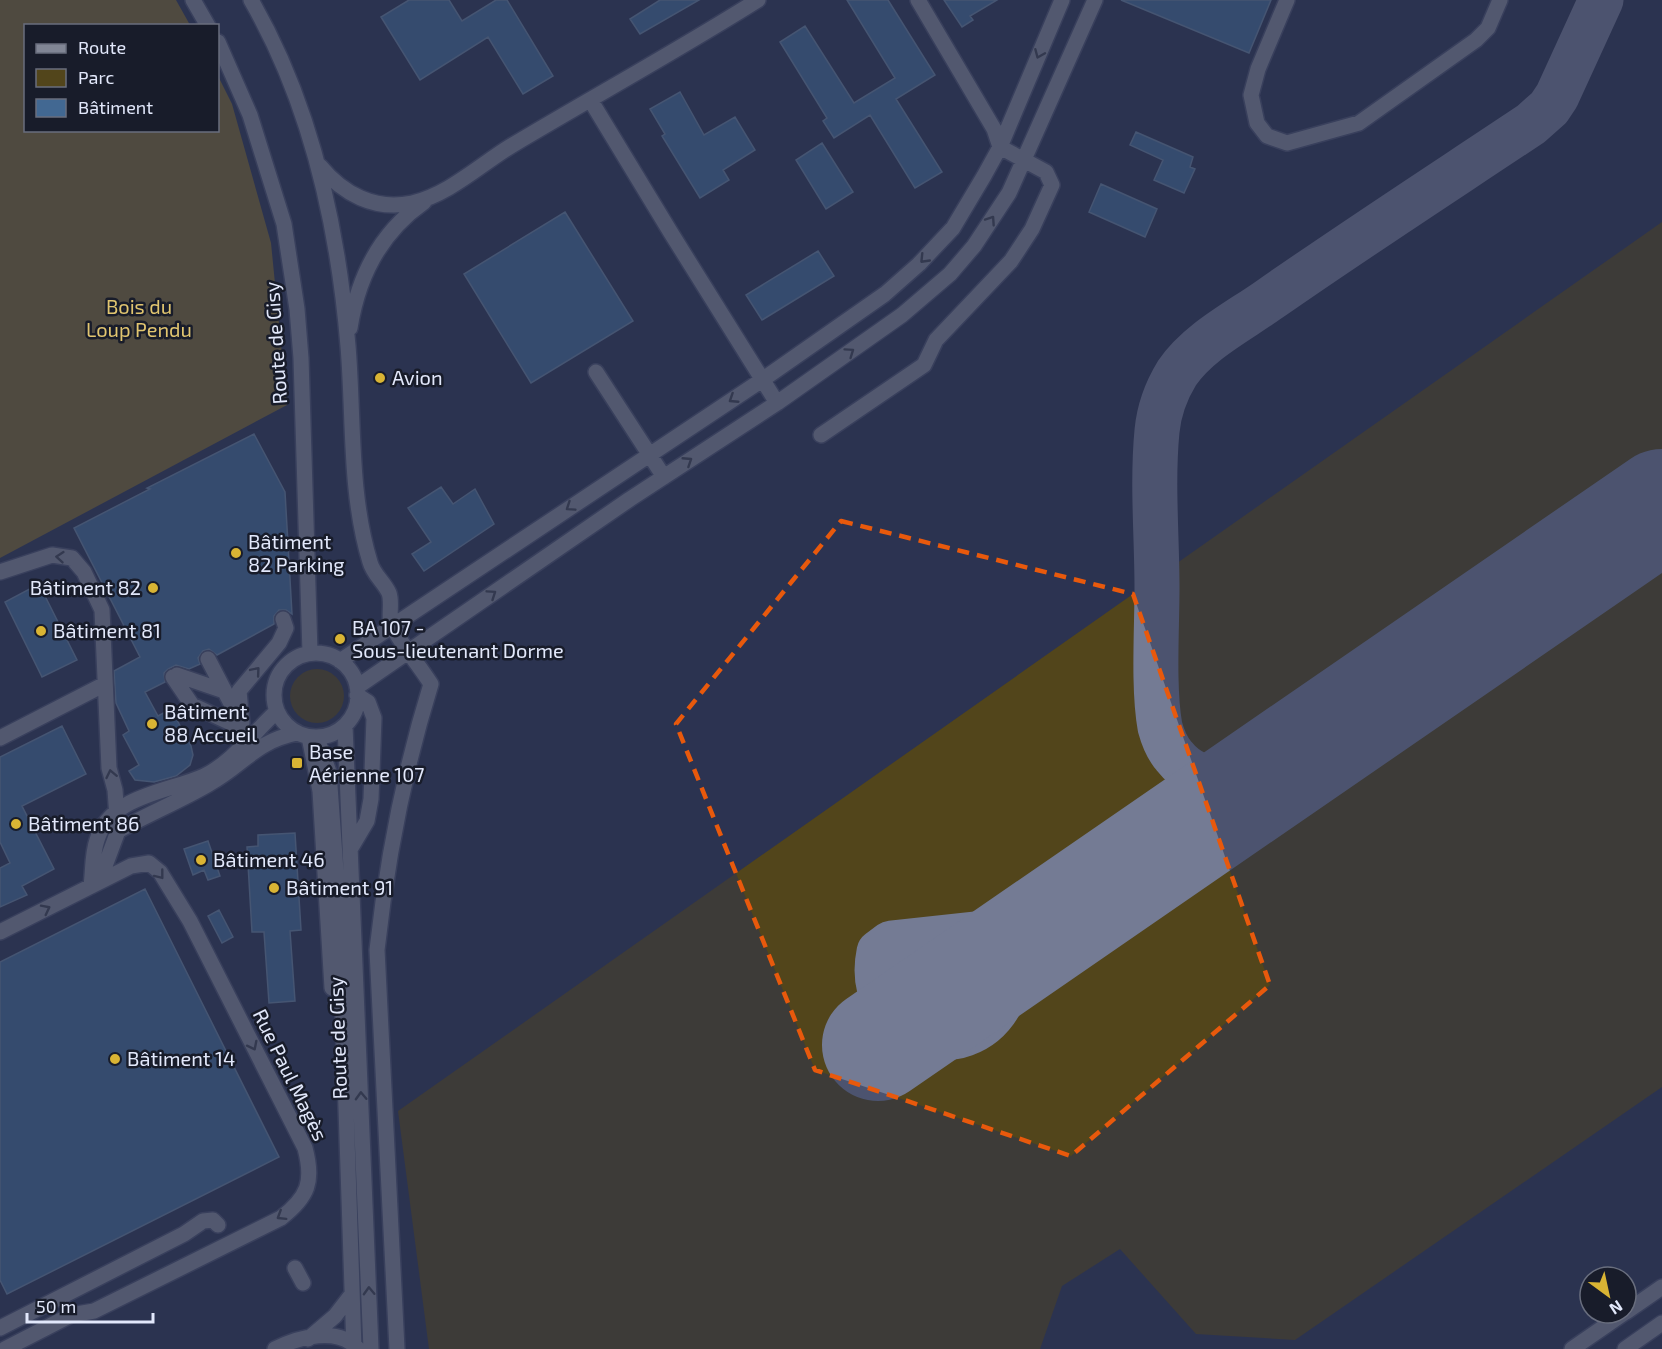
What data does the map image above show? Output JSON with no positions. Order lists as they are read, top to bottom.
{
  "streets": {
    "street": ["Route de Gisy", "Rue Paul Magès"]
  },
  "parks": ["Bois du Loup Pendu"],
  "places": {
    "other": [
      "Avion",
      "Bâtiment 82 Parking",
      "Bâtiment 82",
      "Bâtiment 81",
      "BA 107 - Sous-lieutenant Dorme",
      "Bâtiment 88 Accueil",
      "Bâtiment 86",
      "Bâtiment 46",
      "Bâtiment 91",
      "Bâtiment 14"
    ],
    "transit": ["Base Aérienne 107"]
  },
  "legend": ["Route", "Parc", "Bâtiment"],
  "scale_bar": "50 m",
  "north": "bottom right"
}
